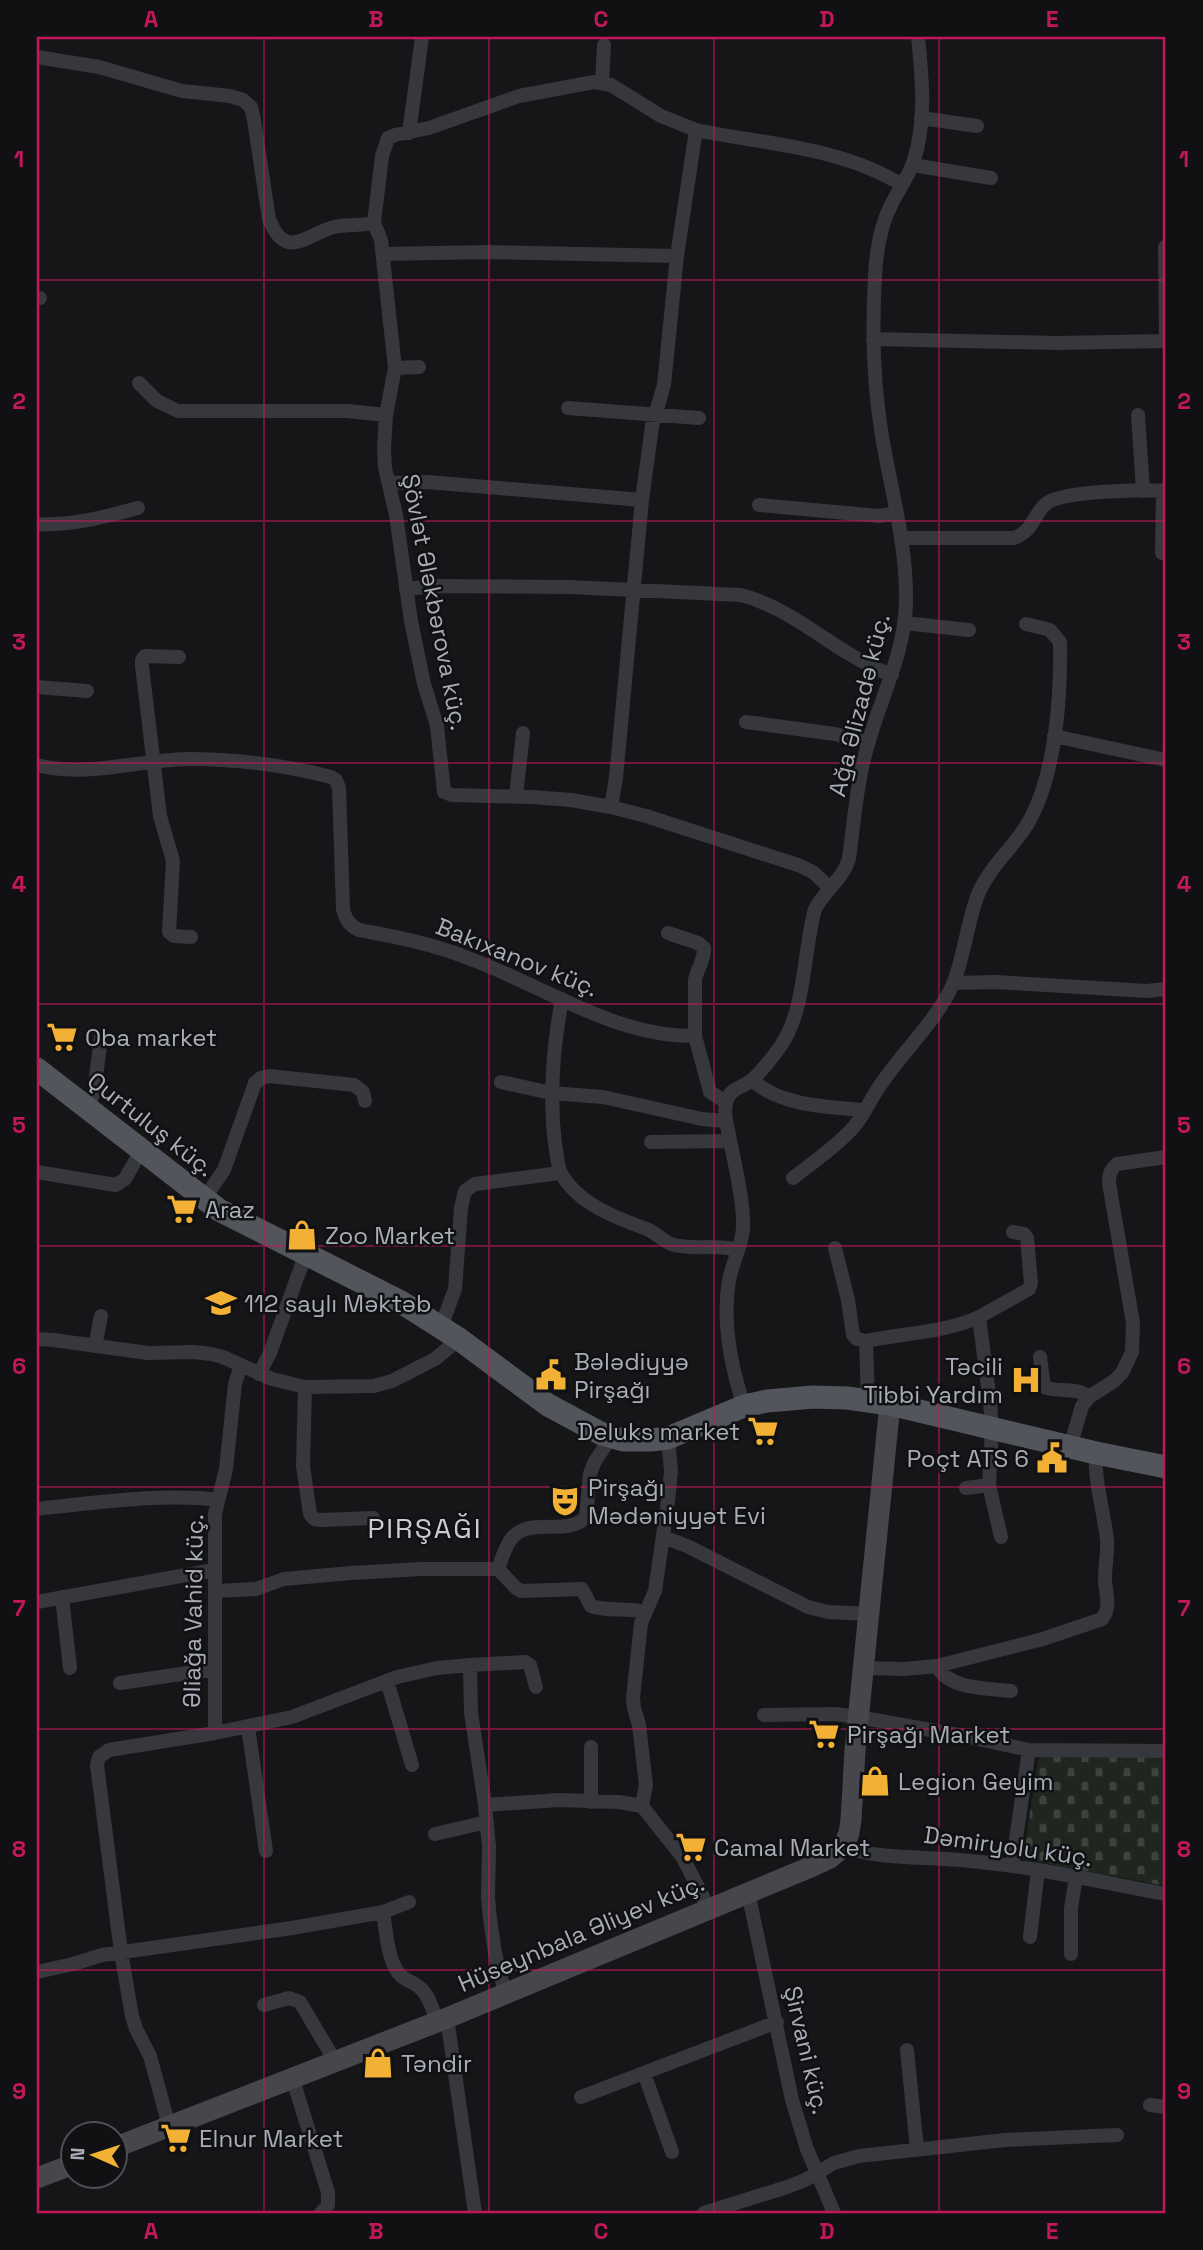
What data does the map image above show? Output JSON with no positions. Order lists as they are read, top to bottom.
{
  "streets": {
    "main road": ["Qurtuluş küç."],
    "street": [
      "Şövlət Ələkbərova küç.",
      "Ağa Əlizadə küç.",
      "Bakıxanov küç.",
      "Əliağa Vahid küç.",
      "Dəmiryolu küç.",
      "Hüseynbala Əliyev küç.",
      "Şirvani küç."
    ]
  },
  "crossings": [
    ["Şövlət Ələkbərova küç.", "Ağa Əlizadə küç."],
    ["Dəmiryolu küç.", "Hüseynbala Əliyev küç."],
    ["Hüseynbala Əliyev küç.", "Şirvani küç."]
  ],
  "districts": ["PIRŞAĞI"],
  "places": {
    "supermarket": [
      "Oba market",
      "Araz",
      "Deluks market",
      "Pirşağı Market",
      "Camal Market",
      "Elnur Market"
    ],
    "shop": ["Zoo Market", "Legion Geyim", "Təndir"],
    "school or university": ["112 saylı Məktəb"],
    "public building": ["Bələdiyyə Pirşağı", "Poçt ATS 6"],
    "hospital": ["Təcili Tibbi Yardım"],
    "theatre": ["Pirşağı Mədəniyyət Evi"]
  },
  "north": "left",
  "grid": {
    "columns": [
      "A",
      "B",
      "C",
      "D",
      "E"
    ],
    "rows": [
      "1",
      "2",
      "3",
      "4",
      "5",
      "6",
      "7",
      "8",
      "9"
    ]
  }
}
